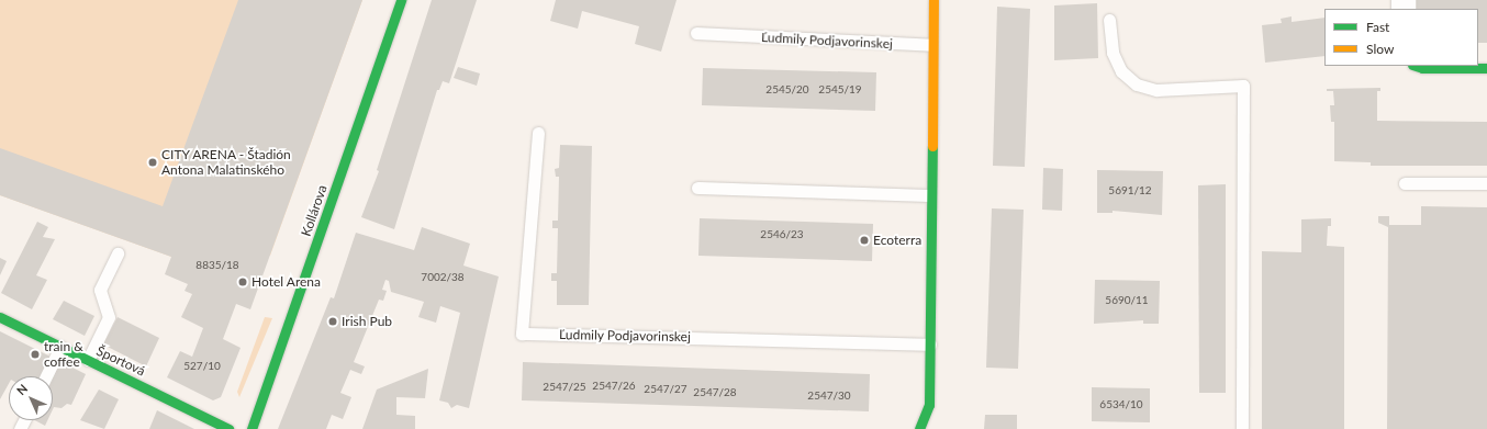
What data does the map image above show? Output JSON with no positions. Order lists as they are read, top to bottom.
{
  "streets": {
    "street": ["Kollárova", "Športová"],
    "lane": ["Ľudmily Podjavorinskej"]
  },
  "places": [
    "CITY ARENA - Štadión Antona Malatinského",
    "Ecoterra",
    "Hotel Arena",
    "Irish Pub",
    "train & coffee"
  ],
  "house_numbers": [
    "2545/20",
    "2545/19",
    "5691/12",
    "2546/23",
    "8835/18",
    "7002/38",
    "5690/11",
    "527/10",
    "2547/26",
    "2547/25",
    "2547/27",
    "2547/28",
    "2547/30",
    "6534/10"
  ],
  "legend": ["Fast", "Slow"],
  "north": "top left"
}
